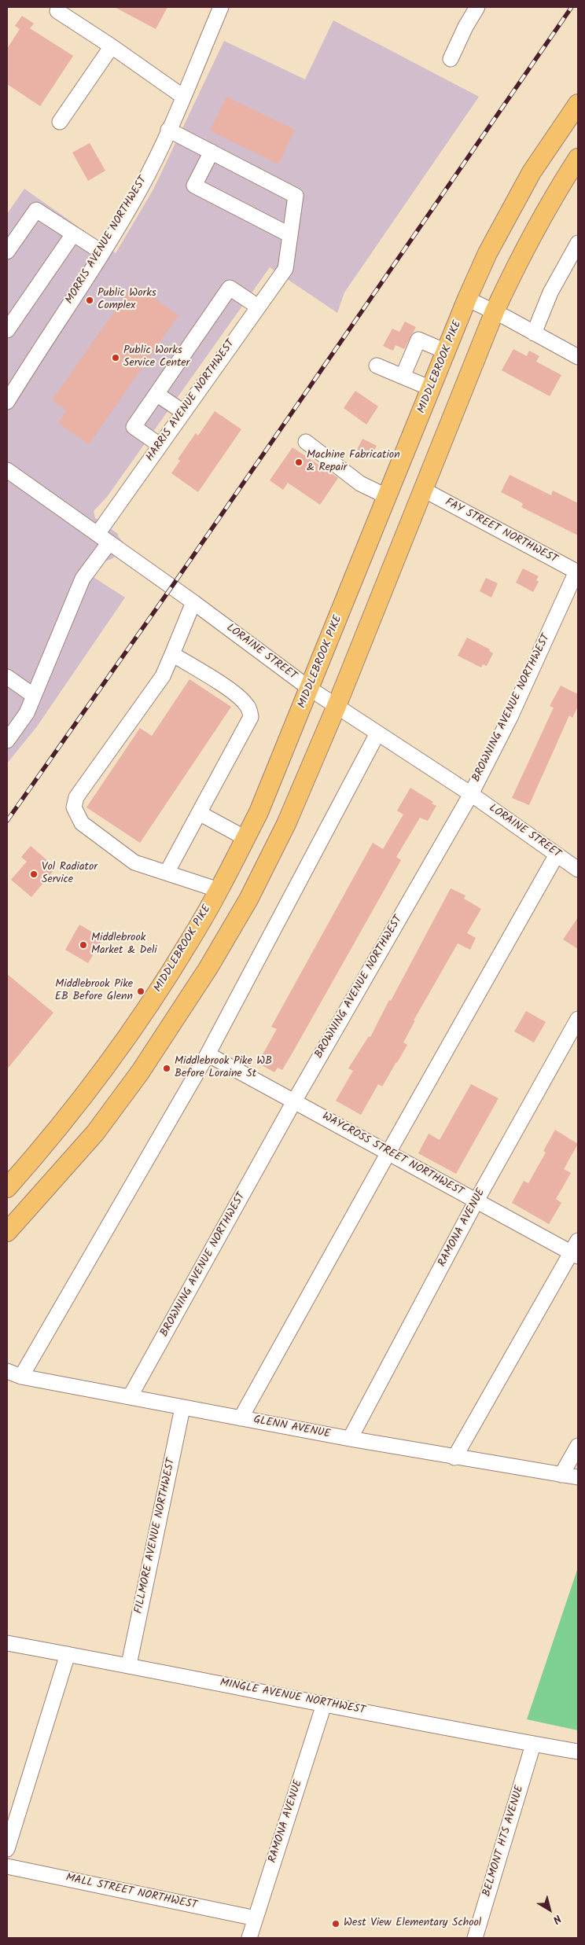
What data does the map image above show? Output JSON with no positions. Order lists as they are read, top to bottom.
{
  "streets": {
    "main road": ["MIDDLEBROOK PIKE"],
    "street": [
      "MORRIS AVENUE NORTHWEST",
      "HARRIS AVENUE NORTHWEST",
      "FAY STREET NORTHWEST",
      "LORAINE STREET",
      "BROWNING AVENUE NORTHWEST",
      "WAYCROSS STREET NORTHWEST",
      "RAMONA AVENUE",
      "GLENN AVENUE",
      "FILLMORE AVENUE NORTHWEST",
      "MINGLE AVENUE NORTHWEST",
      "BELMONT HTS AVENUE",
      "MALL STREET NORTHWEST"
    ]
  },
  "crossings": [
    ["MIDDLEBROOK PIKE", "LORAINE STREET"],
    ["HARRIS AVENUE NORTHWEST", "LORAINE STREET"],
    ["FAY STREET NORTHWEST", "BROWNING AVENUE NORTHWEST"],
    ["LORAINE STREET", "BROWNING AVENUE NORTHWEST"],
    ["BROWNING AVENUE NORTHWEST", "WAYCROSS STREET NORTHWEST"],
    ["BROWNING AVENUE NORTHWEST", "GLENN AVENUE"],
    ["WAYCROSS STREET NORTHWEST", "RAMONA AVENUE"],
    ["RAMONA AVENUE", "GLENN AVENUE"],
    ["RAMONA AVENUE", "MINGLE AVENUE NORTHWEST"],
    ["RAMONA AVENUE", "MALL STREET NORTHWEST"],
    ["GLENN AVENUE", "FILLMORE AVENUE NORTHWEST"],
    ["FILLMORE AVENUE NORTHWEST", "MINGLE AVENUE NORTHWEST"],
    ["MINGLE AVENUE NORTHWEST", "BELMONT HTS AVENUE"]
  ],
  "places": [
    "Public Works Complex",
    "Public Works Service Center",
    "Machine Fabrication & Repair",
    "Vol Radiator Service",
    "Middlebrook Market & Deli",
    "Middlebrook Pike EB Before Glenn",
    "Middlebrook Pike WB Before Loraine St",
    "West View Elementary School"
  ],
  "north": "bottom right"
}
